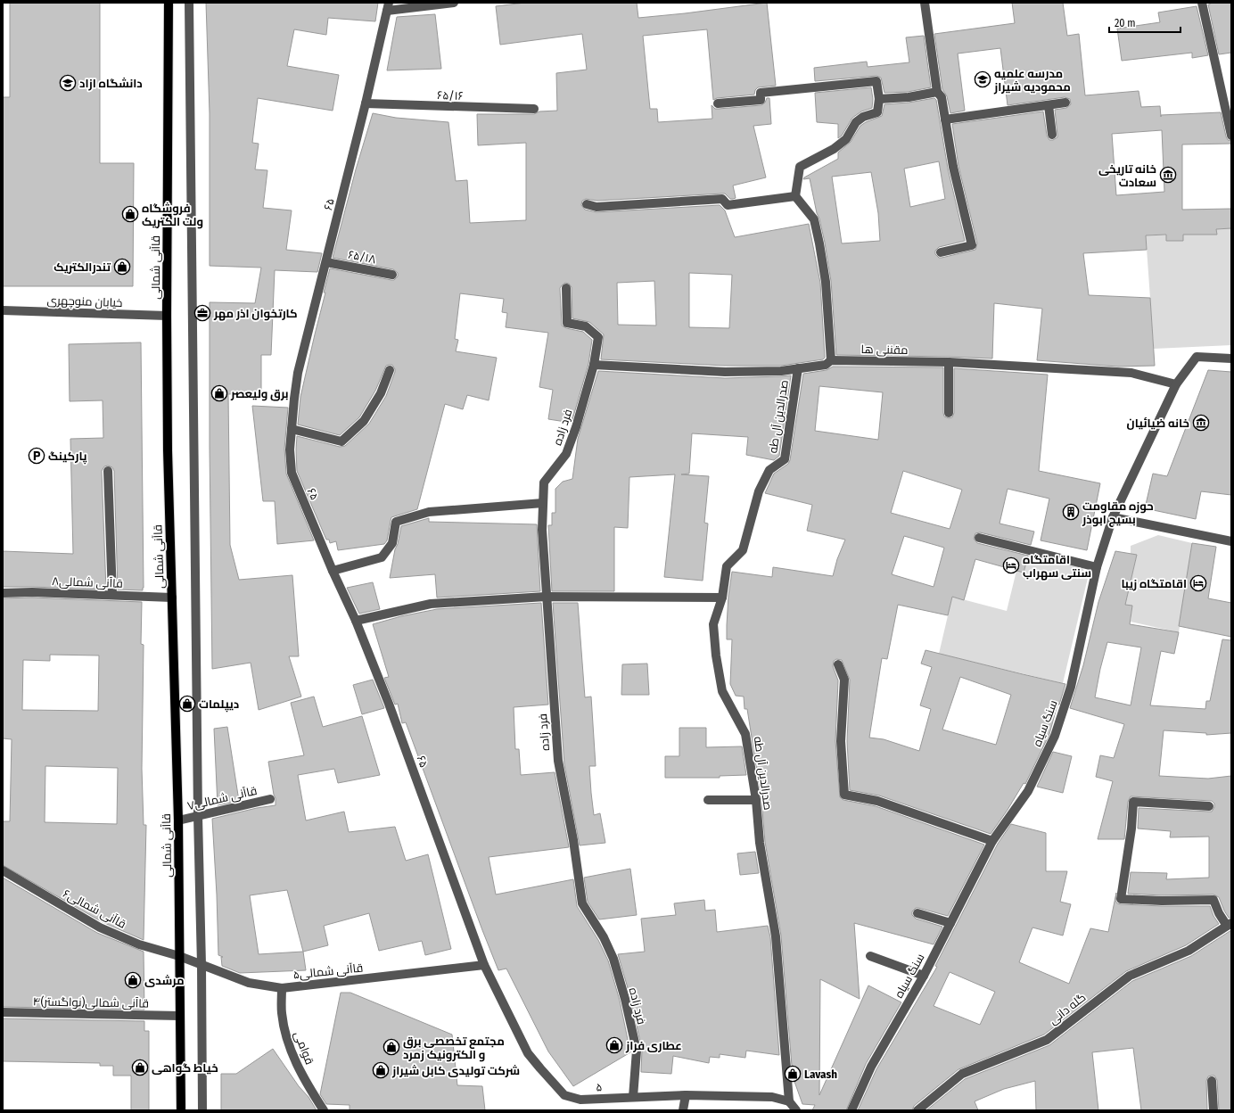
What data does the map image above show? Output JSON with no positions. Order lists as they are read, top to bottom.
{
  "streets": {
    "main road": ["قاآنی شمالی"],
    "street": [
      "۶۵/۱۶",
      "۶۵",
      "۶۵/۱۸",
      "خیابان منوچهری",
      "مقننی ها",
      "صدرالدین آل طه",
      "فرد زاده",
      "قاآنی شمالی۸",
      "سنگ سیاه",
      "قاآنی شمالی۷",
      "قاآنی شمالی۶",
      "قاآنی شمالی۵",
      "۴قاآنی شمالی(نواگستر)",
      "گله دانی",
      "قوامی",
      "۵"
    ]
  },
  "crossings": [
    ["۶۵/۱۶", "۶۵"],
    ["۶۵", "۶۵/۱۸"],
    ["۶۵", "قاآنی شمالی۵"],
    ["۶۵", "۵"],
    ["قاآنی شمالی", "خیابان منوچهری"],
    ["قاآنی شمالی", "قاآنی شمالی۸"],
    ["قاآنی شمالی", "قاآنی شمالی۷"],
    ["قاآنی شمالی", "قاآنی شمالی۶"],
    ["قاآنی شمالی", "قاآنی شمالی۵"],
    ["قاآنی شمالی", "۴قاآنی شمالی(نواگستر)"],
    ["مقننی ها", "صدرالدین آل طه"],
    ["مقننی ها", "فرد زاده"],
    ["مقننی ها", "سنگ سیاه"],
    ["صدرالدین آل طه", "۵"],
    ["فرد زاده", "۵"],
    ["قاآنی شمالی۶", "قاآنی شمالی۵"],
    ["قاآنی شمالی۵", "قوامی"],
    ["قاآنی شمالی۵", "۵"]
  ],
  "places": {
    "school or university": ["مدرسه علمیه محمودیه شیراز", "دانشگاه ازاد"],
    "museum": ["خانه تاریخی سعادت", "خانه ضیائیان"],
    "shop": [
      "فروشگاه ولت الکتریک",
      "تندرالکتریک",
      "برق ولیعصر",
      "دیپلمات",
      "مرشدی",
      "عطاری فراز",
      "مجتمع تخصصی برق و الکترونیک زمرد",
      "خیاط گواهی",
      "شرکت تولیدی کابل شیراز",
      "Lavash"
    ],
    "office": ["کارتخوان اذر مهر"],
    "parking": ["پارکینگ"],
    "building": ["حوزه مقاومت بسیج ابوذر"],
    "hotel": ["اقامتگاه سنتی سهراب", "اقامتگاه زیبا"]
  },
  "scale_bar": "20 m"
}
